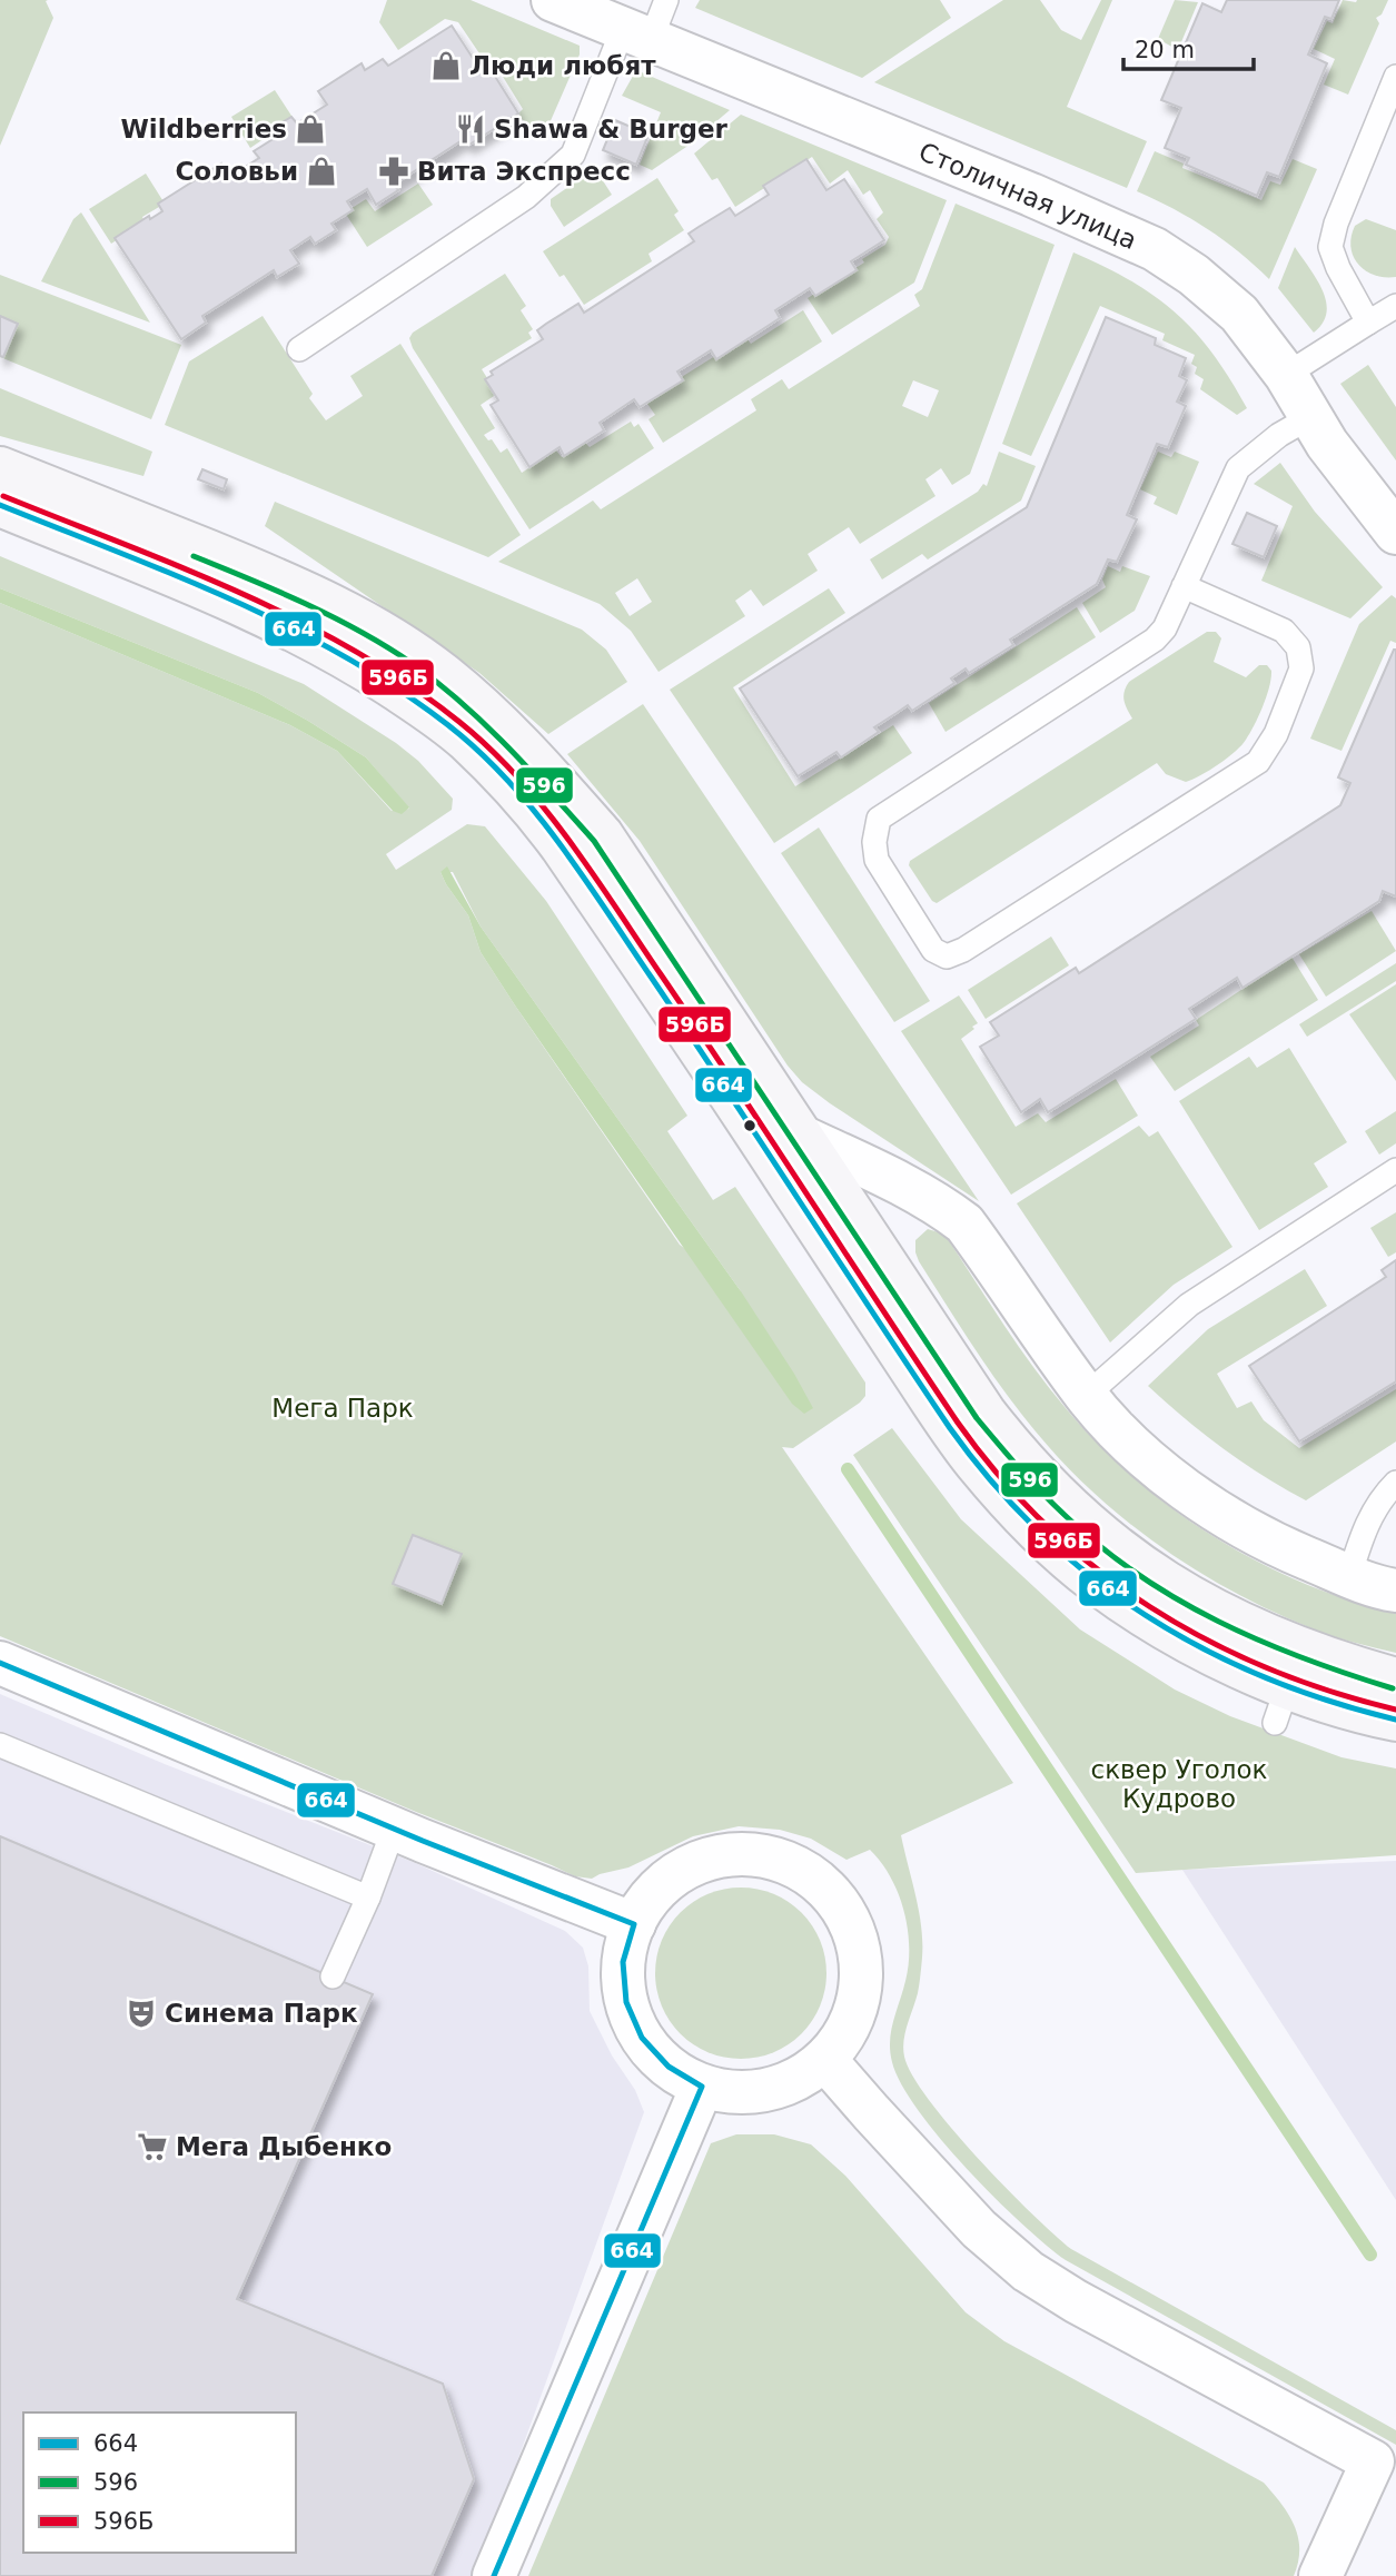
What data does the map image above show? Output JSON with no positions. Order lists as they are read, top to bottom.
{
  "streets": {
    "street": ["Столичная улица"]
  },
  "parks": ["Мега Парк", "сквер Уголок Кудрово"],
  "places": {
    "shop": ["Люди любят", "Wildberries", "Соловьи"],
    "restaurant": ["Shawa & Burger"],
    "pharmacy": ["Вита Экспресс"],
    "theatre": ["Синема Парк"],
    "supermarket": ["Мега Дыбенко"]
  },
  "lines": ["transit line 596Б", "transit line 664", "transit line 596"],
  "legend": ["664", "596", "596Б"],
  "scale_bar": "20 m"
}
